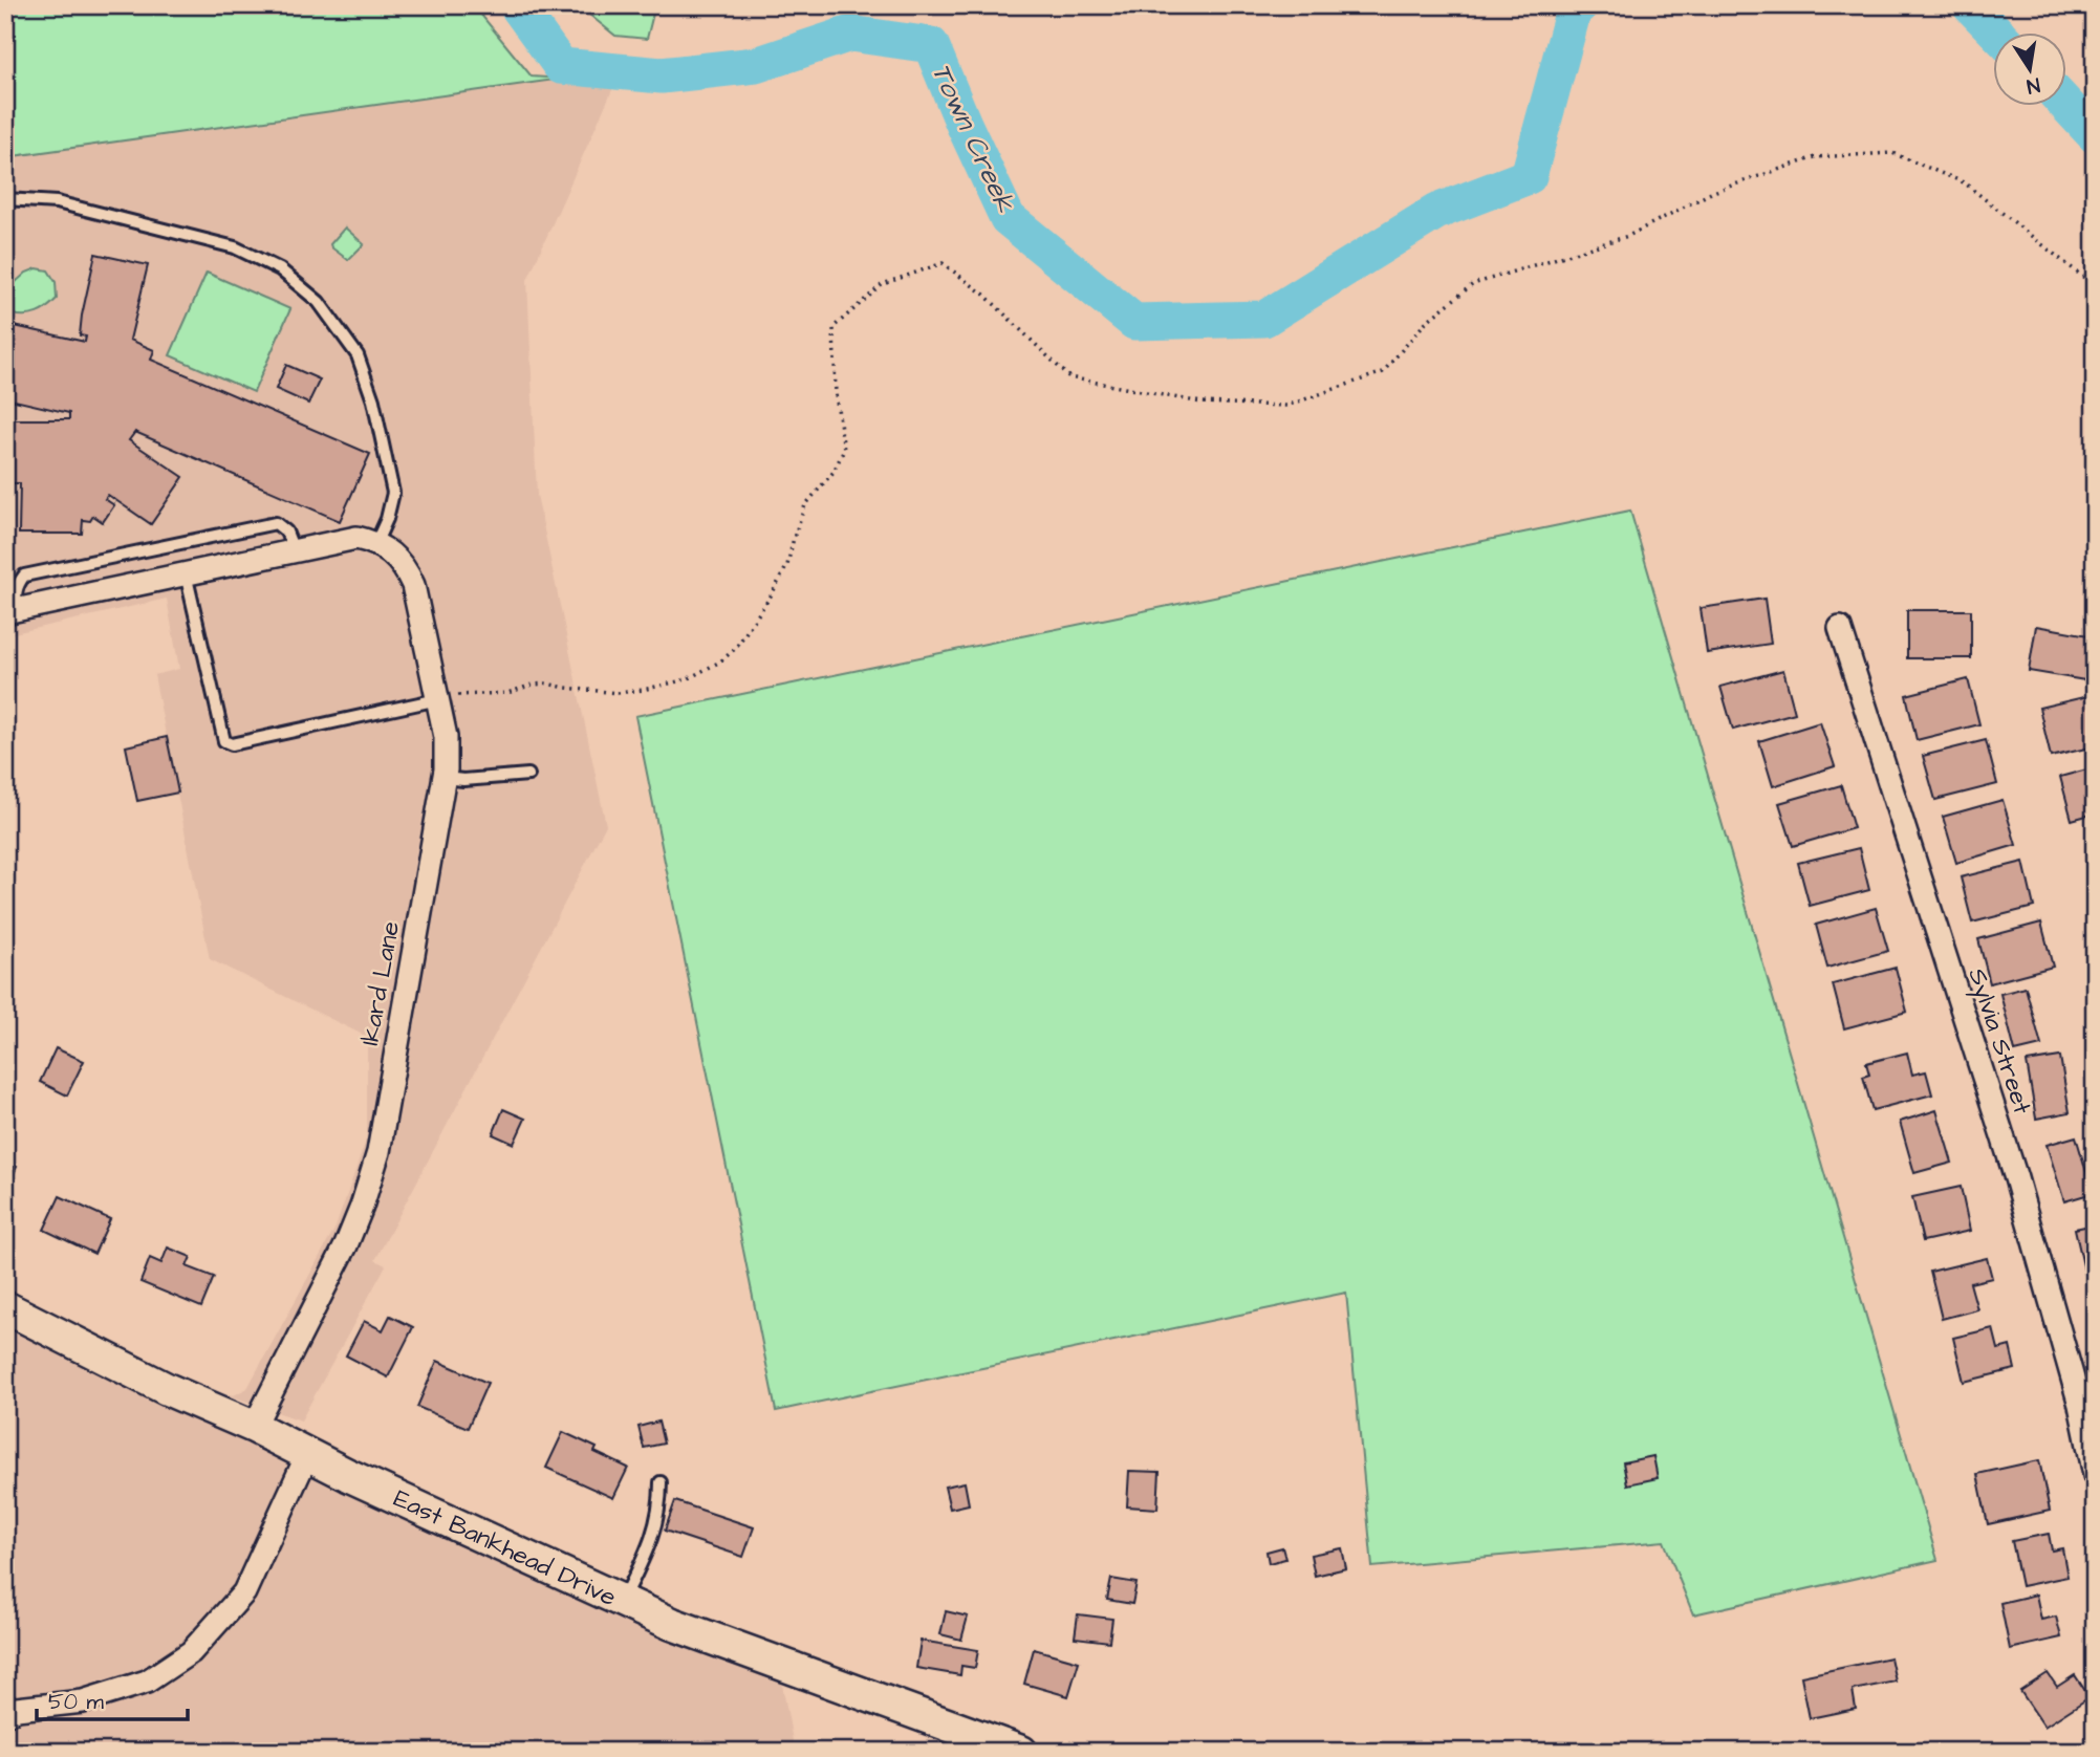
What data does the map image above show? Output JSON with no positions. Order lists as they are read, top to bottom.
{
  "streets": {
    "street": ["Ikard Lane", "Sylvia Street", "East Bankhead Drive"]
  },
  "crossings": [
    ["Ikard Lane", "East Bankhead Drive"]
  ],
  "water": ["Town Creek"],
  "scale_bar": "50 m",
  "north": "bottom"
}
